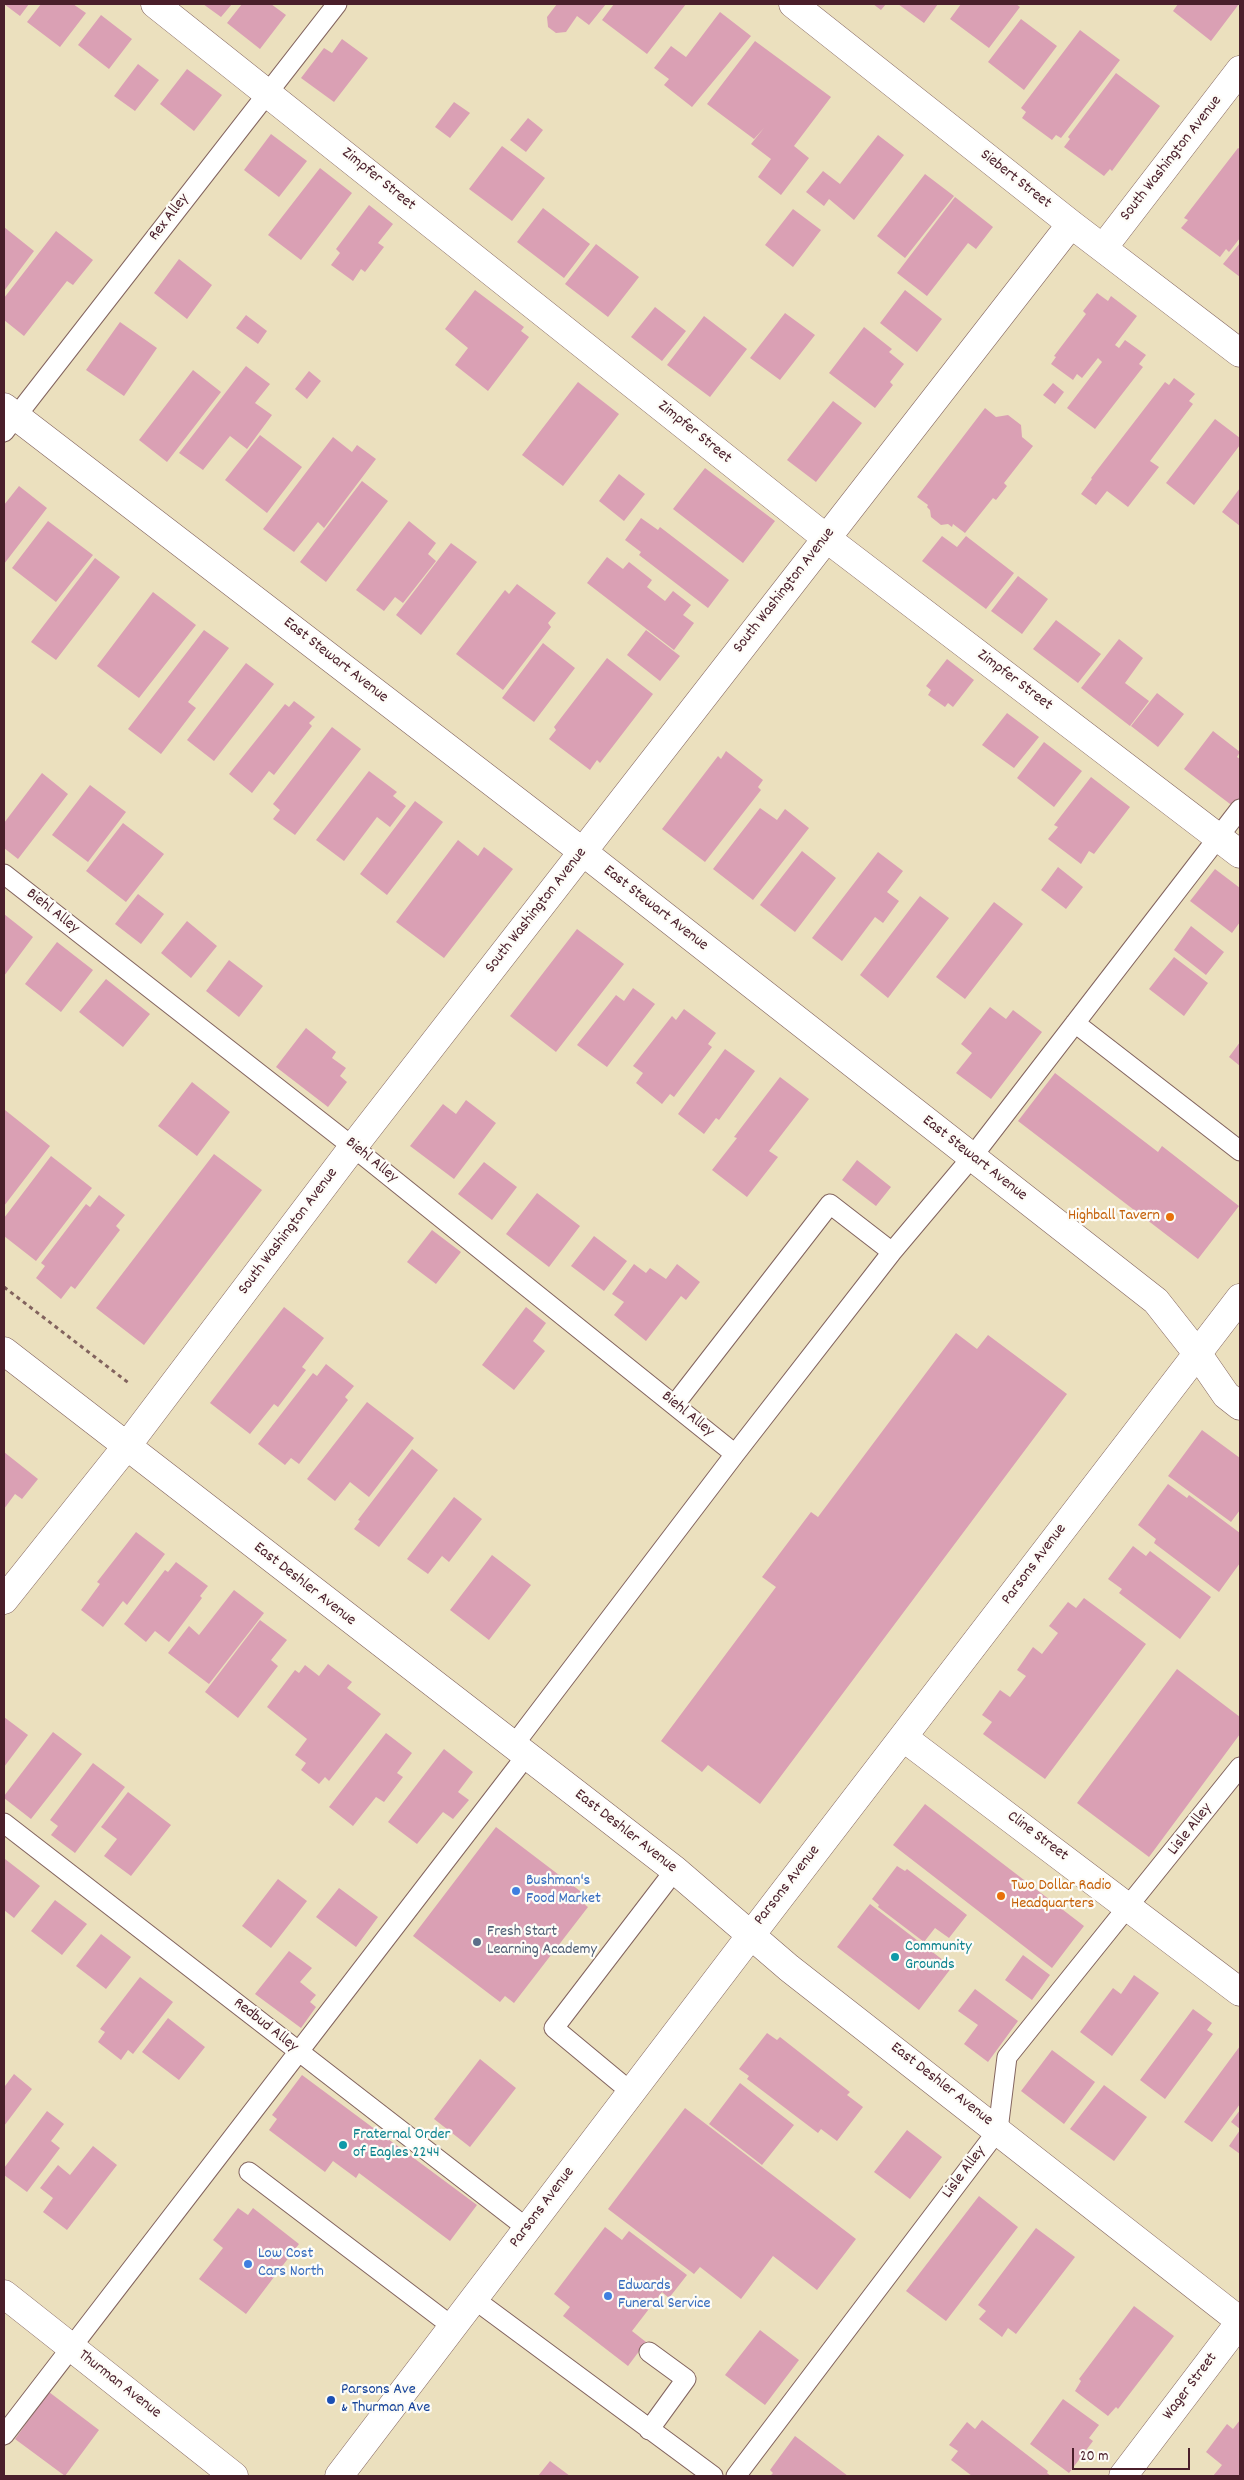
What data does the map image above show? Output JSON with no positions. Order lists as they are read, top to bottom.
{
  "streets": {
    "street": [
      "South Washington Avenue",
      "Zimpfer Street",
      "Siebert Street",
      "East Stewart Avenue",
      "Parsons Avenue",
      "East Deshler Avenue",
      "Cline Street",
      "Thurman Avenue",
      "Wager Street"
    ],
    "lane": [
      "Rex Alley",
      "Biehl Alley",
      "Lisle Alley",
      "Redbud Alley"
    ]
  },
  "crossings": [
    ["South Washington Avenue", "Zimpfer Street"],
    ["South Washington Avenue", "Siebert Street"],
    ["South Washington Avenue", "East Stewart Avenue"],
    ["South Washington Avenue", "Biehl Alley"],
    ["South Washington Avenue", "East Deshler Avenue"],
    ["Zimpfer Street", "Rex Alley"],
    ["Rex Alley", "East Stewart Avenue"],
    ["East Stewart Avenue", "Parsons Avenue"],
    ["Parsons Avenue", "East Deshler Avenue"],
    ["Parsons Avenue", "Cline Street"],
    ["Parsons Avenue", "Redbud Alley"],
    ["East Deshler Avenue", "Lisle Alley"],
    ["East Deshler Avenue", "Wager Street"],
    ["Lisle Alley", "Cline Street"]
  ],
  "places": [
    "Highball Tavern",
    "Bushman's Food Market",
    "Two Dollar Radio Headquarters",
    "Fresh Start Learning Academy",
    "Community Grounds",
    "Fraternal Order of Eagles 2244",
    "Low Cost Cars North",
    "Edwards Funeral Service",
    "Parsons Ave & Thurman Ave"
  ],
  "scale_bar": "20 m"
}
